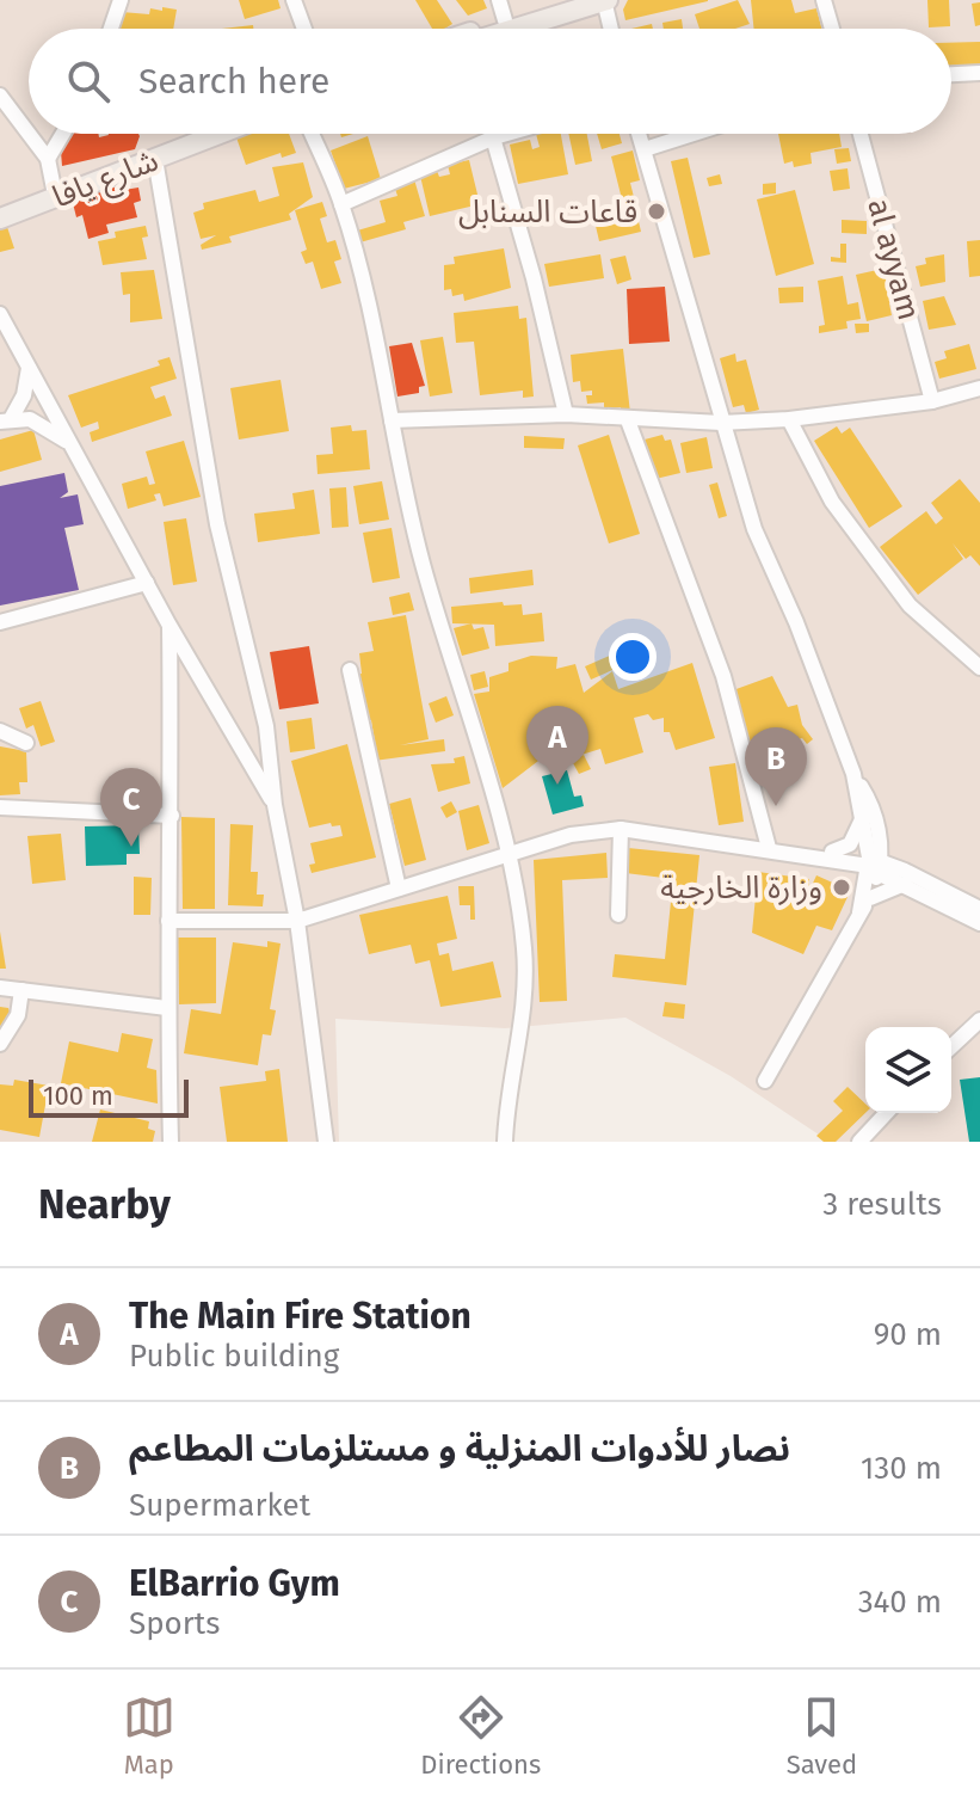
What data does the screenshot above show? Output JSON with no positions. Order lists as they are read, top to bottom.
{
  "streets": {
    "main road": ["شارع يافا"],
    "street": ["al ayyam"]
  },
  "places": ["قاعات السنابل", "وزارة الخارجية"],
  "scale_bar": "100 m",
  "page": {
    "search": "Search here",
    "pins": ["A", "B", "C"],
    "scale": "100 m",
    "heading": ["Nearby", "3 results"],
    "list": [
      {
        "mark": "A",
        "name": "The Main Fire Station",
        "note": "Public building",
        "value": "90 m"
      },
      {
        "mark": "B",
        "name": "نصار للأدوات المنزلية و مستلزمات المطاعم",
        "note": "Supermarket",
        "value": "130 m"
      },
      {
        "mark": "C",
        "name": "ElBarrio Gym",
        "note": "Sports",
        "value": "340 m"
      }
    ],
    "nav": ["Map", "Directions", "Saved"]
  }
}
